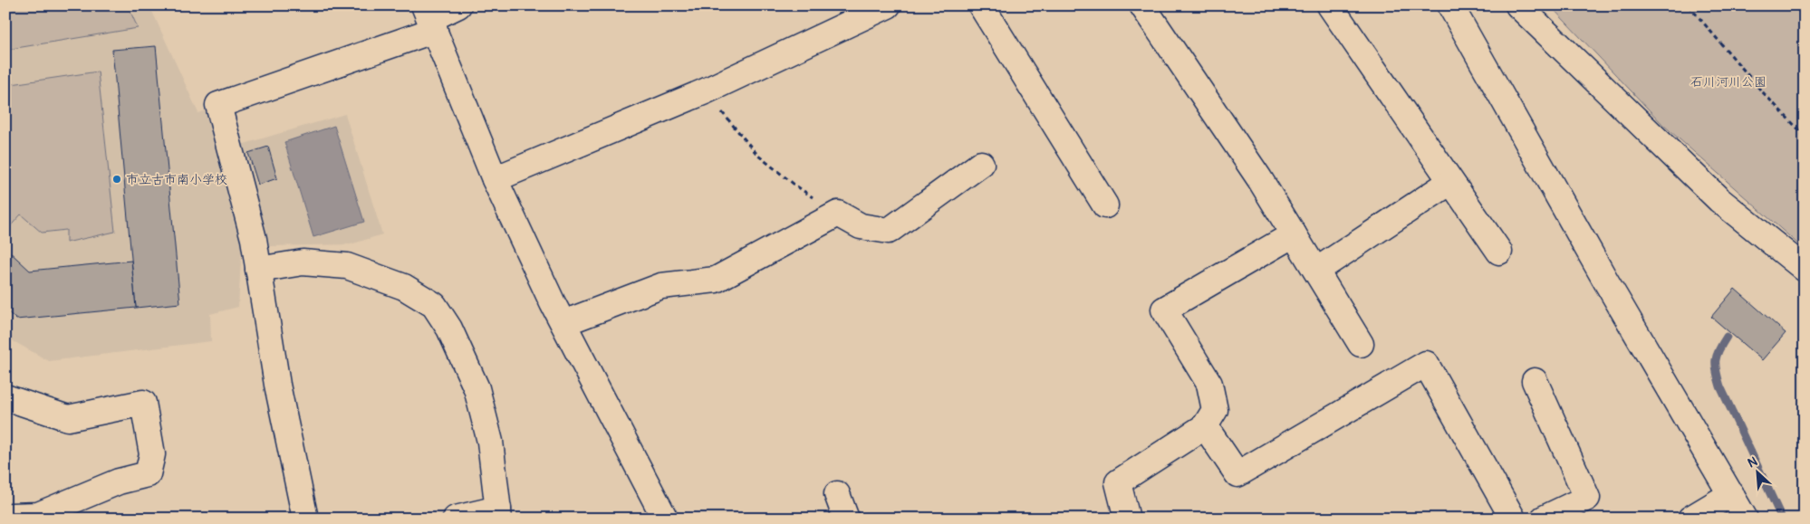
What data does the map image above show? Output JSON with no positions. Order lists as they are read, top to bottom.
{
  "parks": ["石川河川公園"],
  "places": ["市立古市南小学校"],
  "north": "top left"
}
